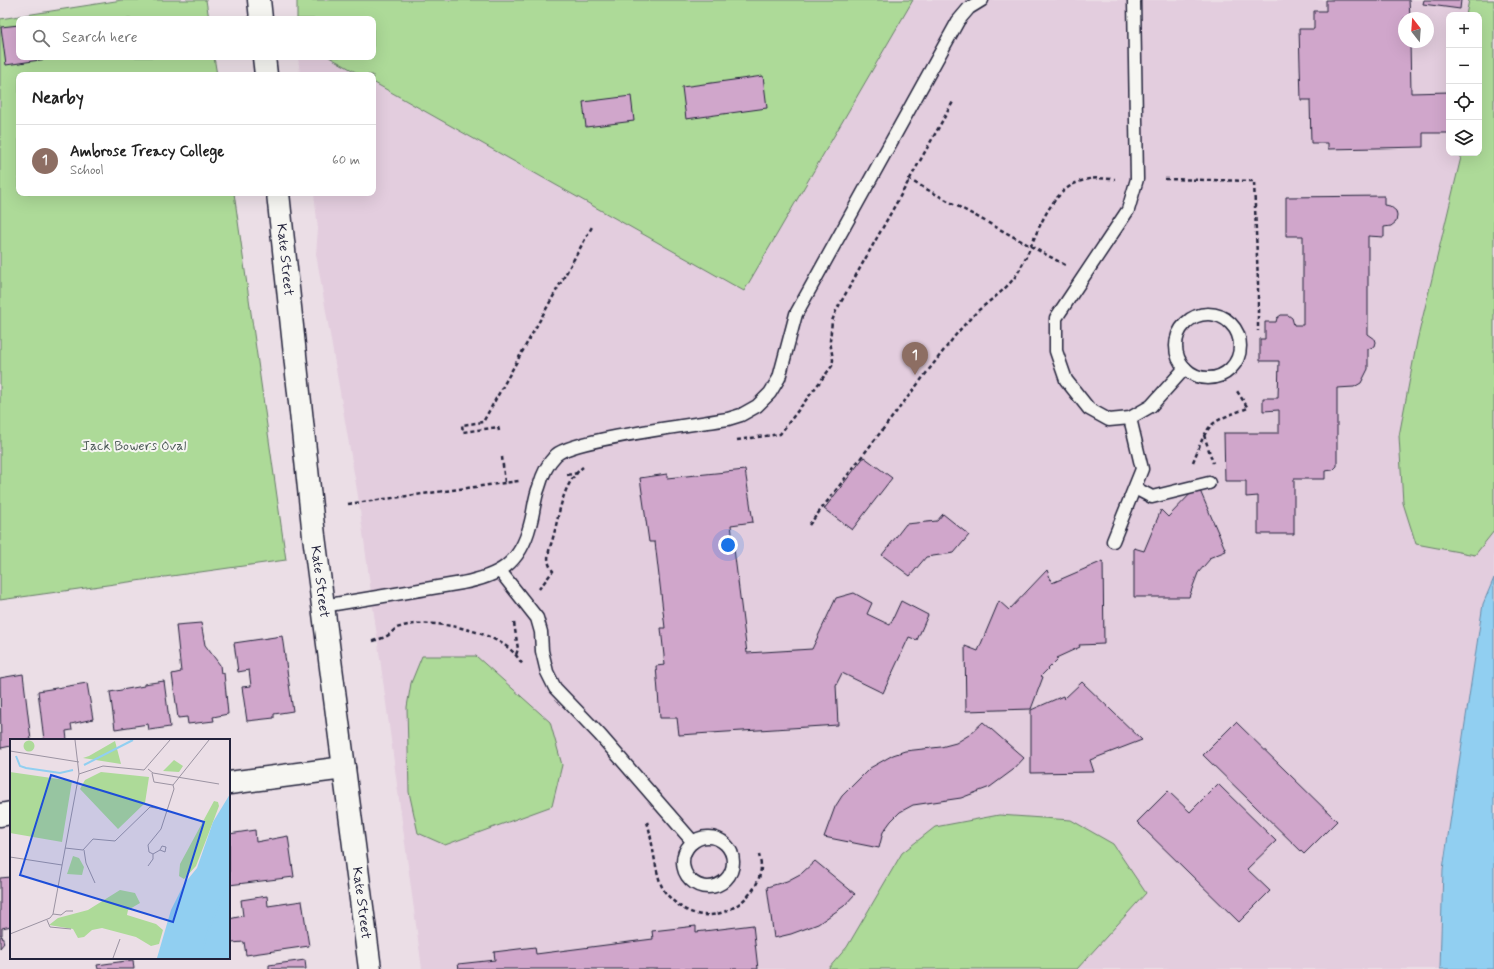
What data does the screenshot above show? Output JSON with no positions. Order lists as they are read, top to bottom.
{
  "streets": {
    "street": ["Kate Street"]
  },
  "parks": ["Jack Bowers Oval"],
  "north": "top",
  "page": {
    "map_buttons": ["+", "−"],
    "search": "Search here",
    "heading": "Nearby",
    "list": [
      {
        "mark": "1",
        "name": "Ambrose Treacy College",
        "note": "School",
        "value": "60 m"
      }
    ],
    "pins": "1"
  }
}
